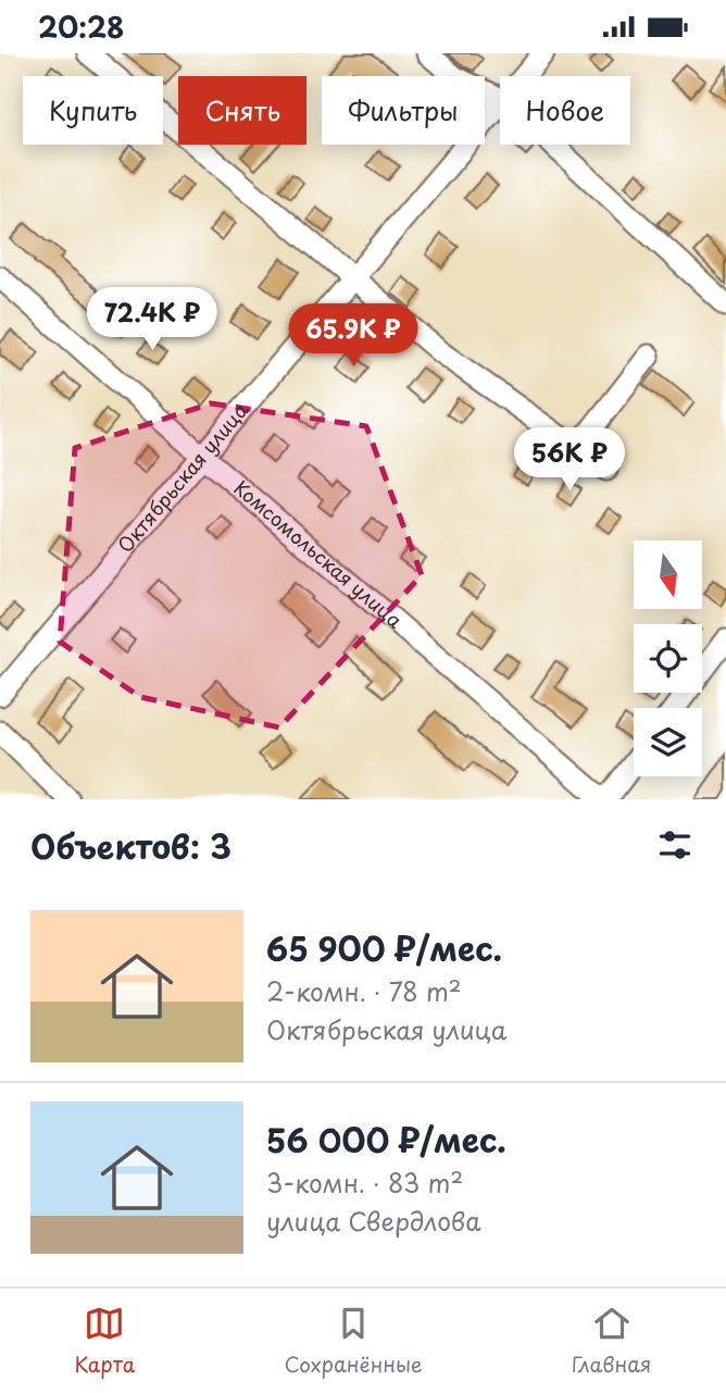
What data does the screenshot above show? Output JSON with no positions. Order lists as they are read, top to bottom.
{
  "streets": {
    "street": ["Октябрьская улица", "Комсомольская улица"]
  },
  "crossings": [
    ["Октябрьская улица", "Комсомольская улица"]
  ],
  "north": "bottom",
  "page": {
    "status": "20:28",
    "chip": [
      "Купить",
      "Снять",
      "Фильтры",
      "Новое"
    ],
    "price": ["72.4K ₽", "65.9K ₽", "56K ₽"],
    "heading": "Объектов: 3",
    "list": [
      {
        "name": "65 900 ₽/мес.",
        "note": "2-комн. · 78 m² · Октябрьская улица"
      },
      {
        "name": "56 000 ₽/мес.",
        "note": "3-комн. · 83 m² · улица Свердлова"
      }
    ],
    "tabs": ["Карта", "Сохранённые", "Главная"]
  }
}
